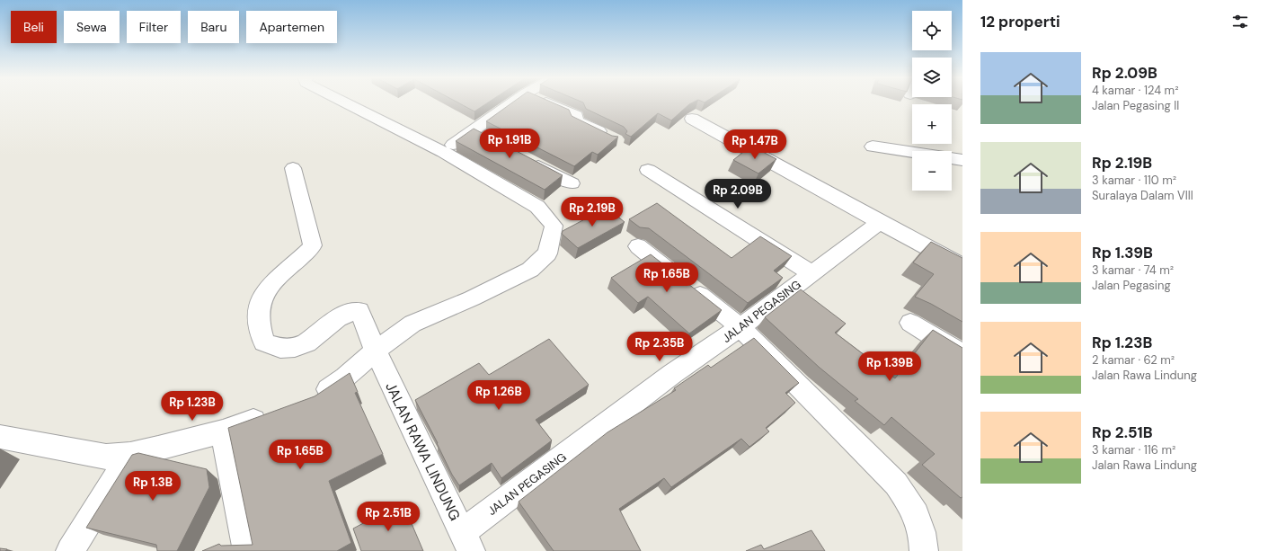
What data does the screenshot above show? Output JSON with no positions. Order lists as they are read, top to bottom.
{
  "streets": {
    "street": ["JALAN PEGASING", "JALAN RAWA LINDUNG"]
  },
  "crossings": [
    ["JALAN PEGASING", "JALAN RAWA LINDUNG"]
  ],
  "page": {
    "heading": "12 properti",
    "map_buttons": ["+", "−"],
    "chip": [
      "Beli",
      "Sewa",
      "Filter",
      "Baru",
      "Apartemen"
    ],
    "list": [
      {
        "name": "Rp 2.09B",
        "note": "4 kamar · 124 m² · Jalan Pegasing II"
      },
      {
        "name": "Rp 2.19B",
        "note": "3 kamar · 110 m² · Suralaya Dalam VIII"
      },
      {
        "name": "Rp 1.39B",
        "note": "3 kamar · 74 m² · Jalan Pegasing"
      },
      {
        "name": "Rp 1.23B",
        "note": "2 kamar · 62 m² · Jalan Rawa Lindung"
      },
      {
        "name": "Rp 2.51B",
        "note": "3 kamar · 116 m² · Jalan Rawa Lindung"
      }
    ],
    "price": [
      "Rp 1.91B",
      "Rp 1.47B",
      "Rp 2.09B",
      "Rp 2.19B",
      "Rp 1.65B",
      "Rp 2.35B",
      "Rp 1.39B",
      "Rp 1.26B",
      "Rp 1.23B",
      "Rp 1.65B",
      "Rp 1.3B",
      "Rp 2.51B"
    ]
  }
}
